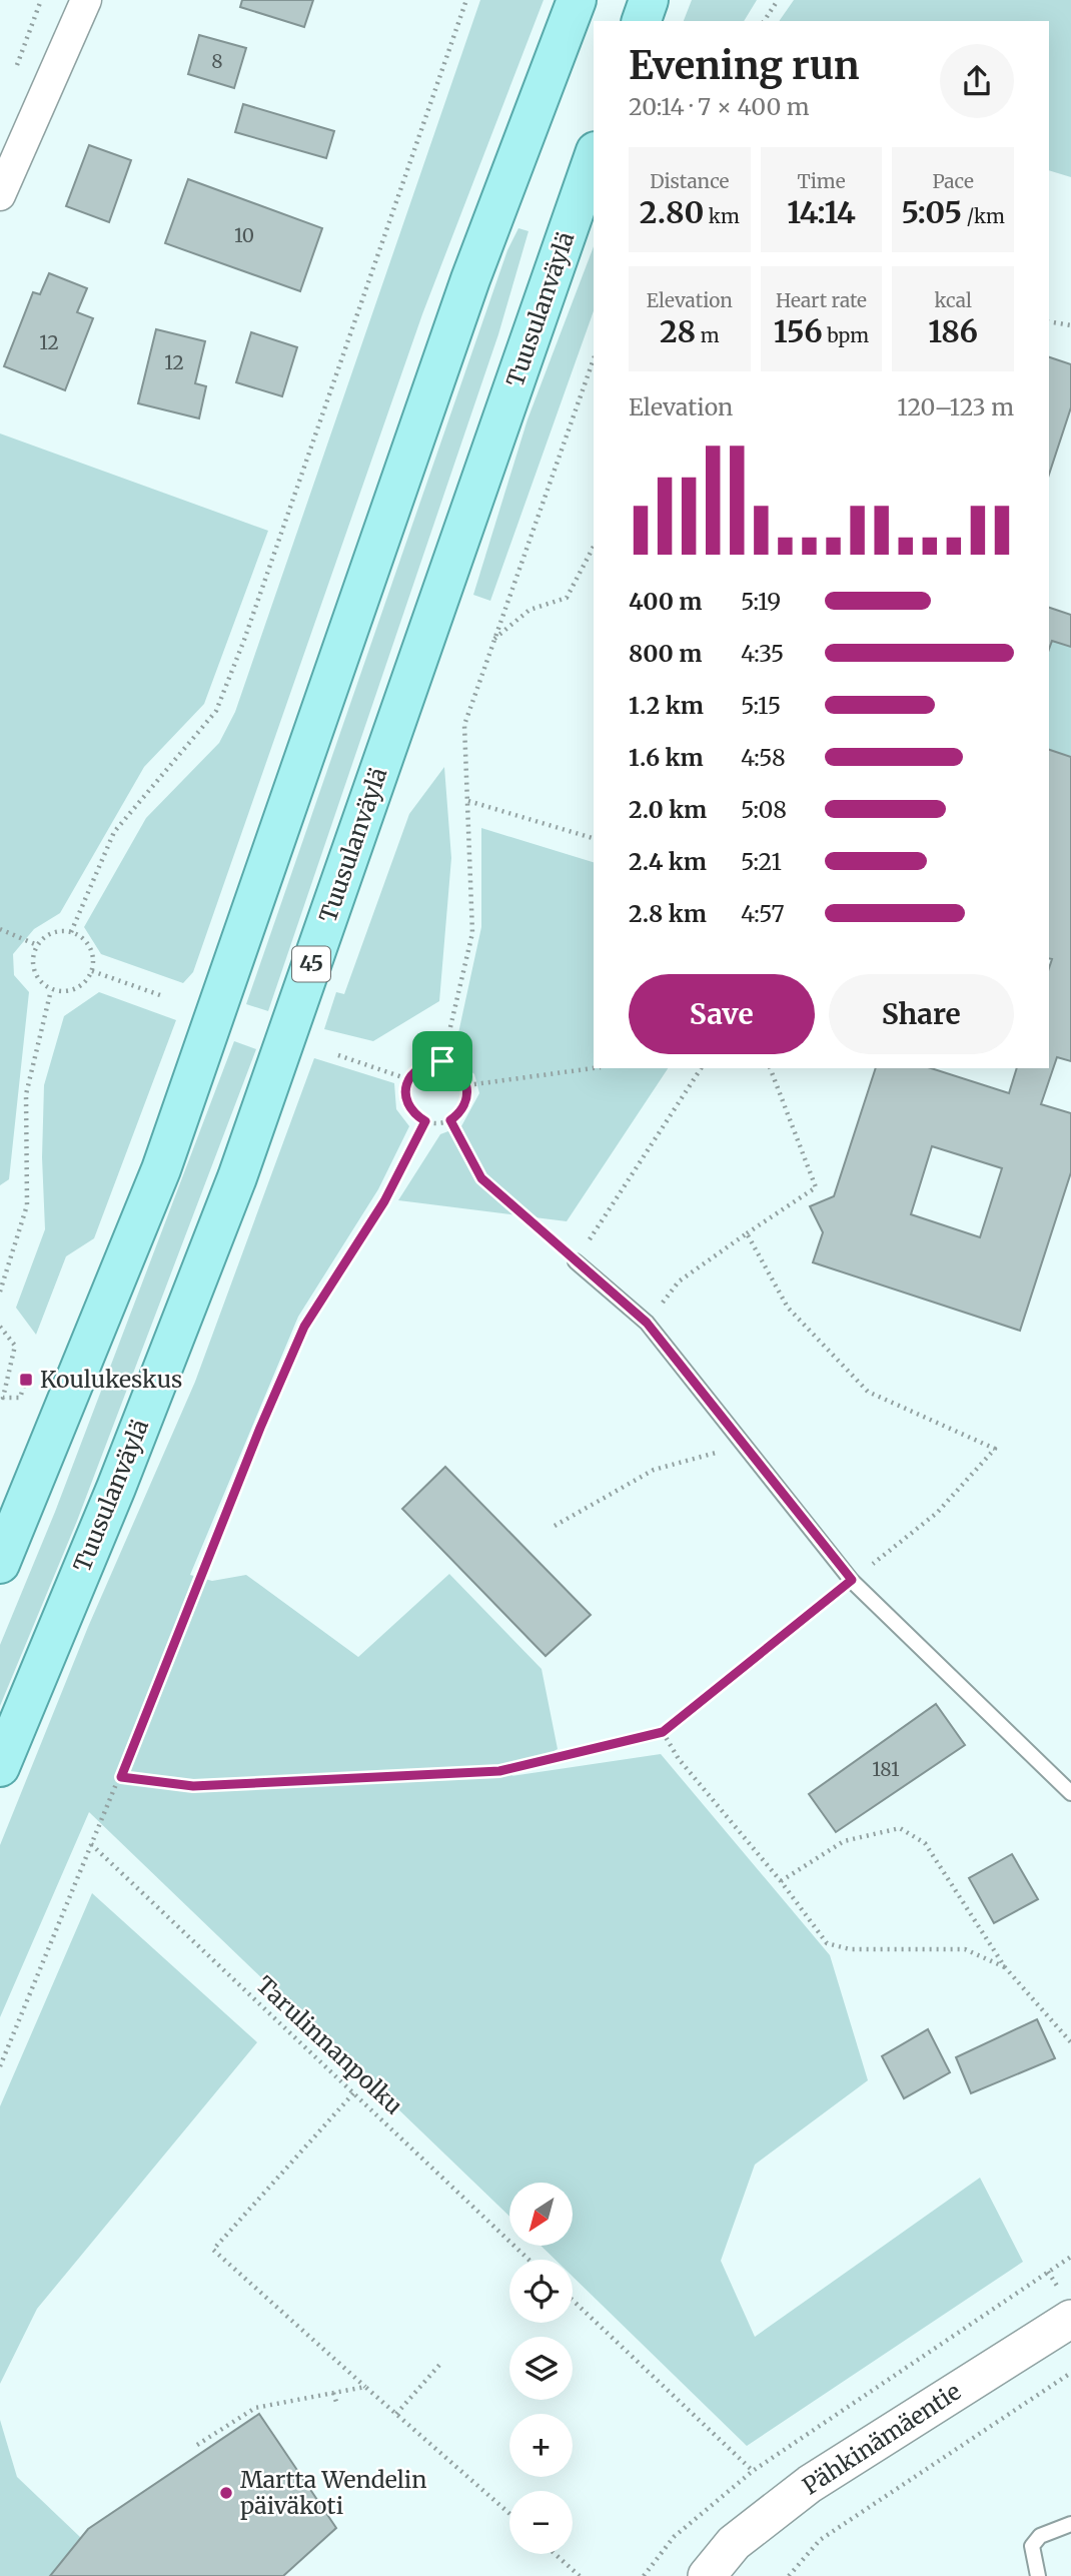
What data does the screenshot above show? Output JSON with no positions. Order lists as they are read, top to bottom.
{
  "streets": {
    "main road": ["Tuusulanväylä", "45"],
    "street": ["Pähkinämäentie"],
    "path": ["Tarulinnanpolku"]
  },
  "places": {
    "transit": ["Koulukeskus"],
    "other": ["Martta Wendelin päiväkoti"]
  },
  "house_numbers": [
    "8",
    "10",
    "12",
    "12",
    "181"
  ],
  "north": "bottom left",
  "page": {
    "heading": ["Evening run", "20:14 · 7 × 400 m"],
    "stats": [
      ["Distance", "2.80 km"],
      ["Time", "14:14"],
      ["Pace", "5:05 /km"],
      ["Elevation", "28 m"],
      ["Heart rate", "156 bpm"],
      ["kcal", "186"]
    ],
    "chart": ["Elevation", "120–123 m"],
    "list": [
      {
        "name": "400 m",
        "note": "5:19"
      },
      {
        "name": "800 m",
        "note": "4:35"
      },
      {
        "name": "1.2 km",
        "note": "5:15"
      },
      {
        "name": "1.6 km",
        "note": "4:58"
      },
      {
        "name": "2.0 km",
        "note": "5:08"
      },
      {
        "name": "2.4 km",
        "note": "5:21"
      },
      {
        "name": "2.8 km",
        "note": "4:57"
      }
    ],
    "buttons": ["Save", "Share"],
    "map_buttons": ["+", "−"]
  }
}
